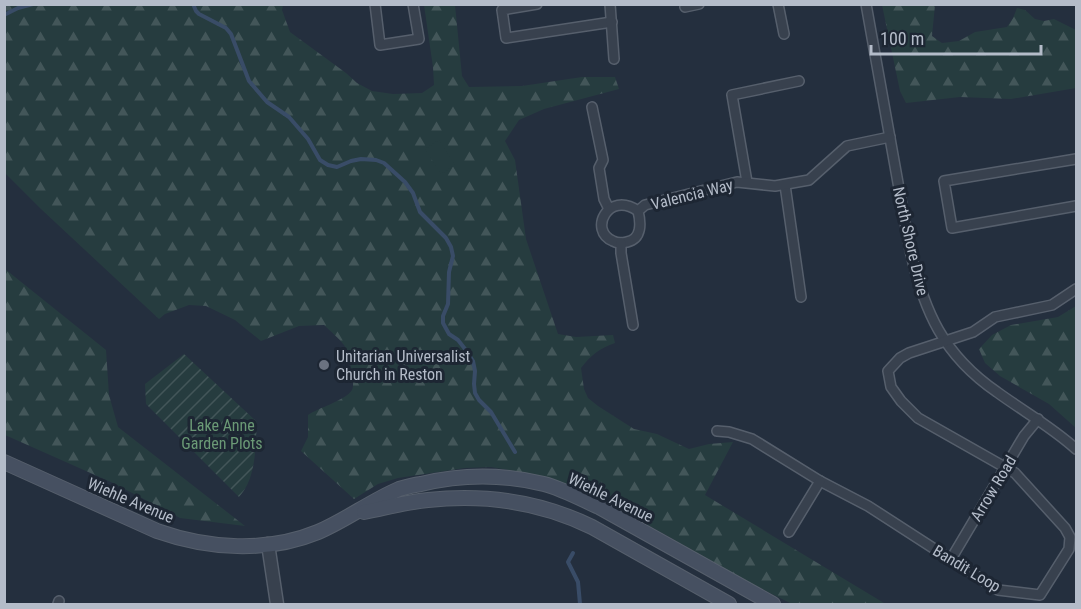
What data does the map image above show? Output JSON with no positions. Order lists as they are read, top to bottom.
{
  "streets": {
    "main road": ["Wiehle Avenue"],
    "street": [
      "Valencia Way",
      "North Shore Drive",
      "Arrow Road",
      "Bandit Loop"
    ]
  },
  "crossings": [
    ["Valencia Way", "North Shore Drive"],
    ["North Shore Drive", "Arrow Road"],
    ["North Shore Drive", "Bandit Loop"],
    ["Arrow Road", "Bandit Loop"]
  ],
  "parks": ["Lake Anne Garden Plots"],
  "places": ["Unitarian Universalist Church in Reston"],
  "scale_bar": "100 m"
}
